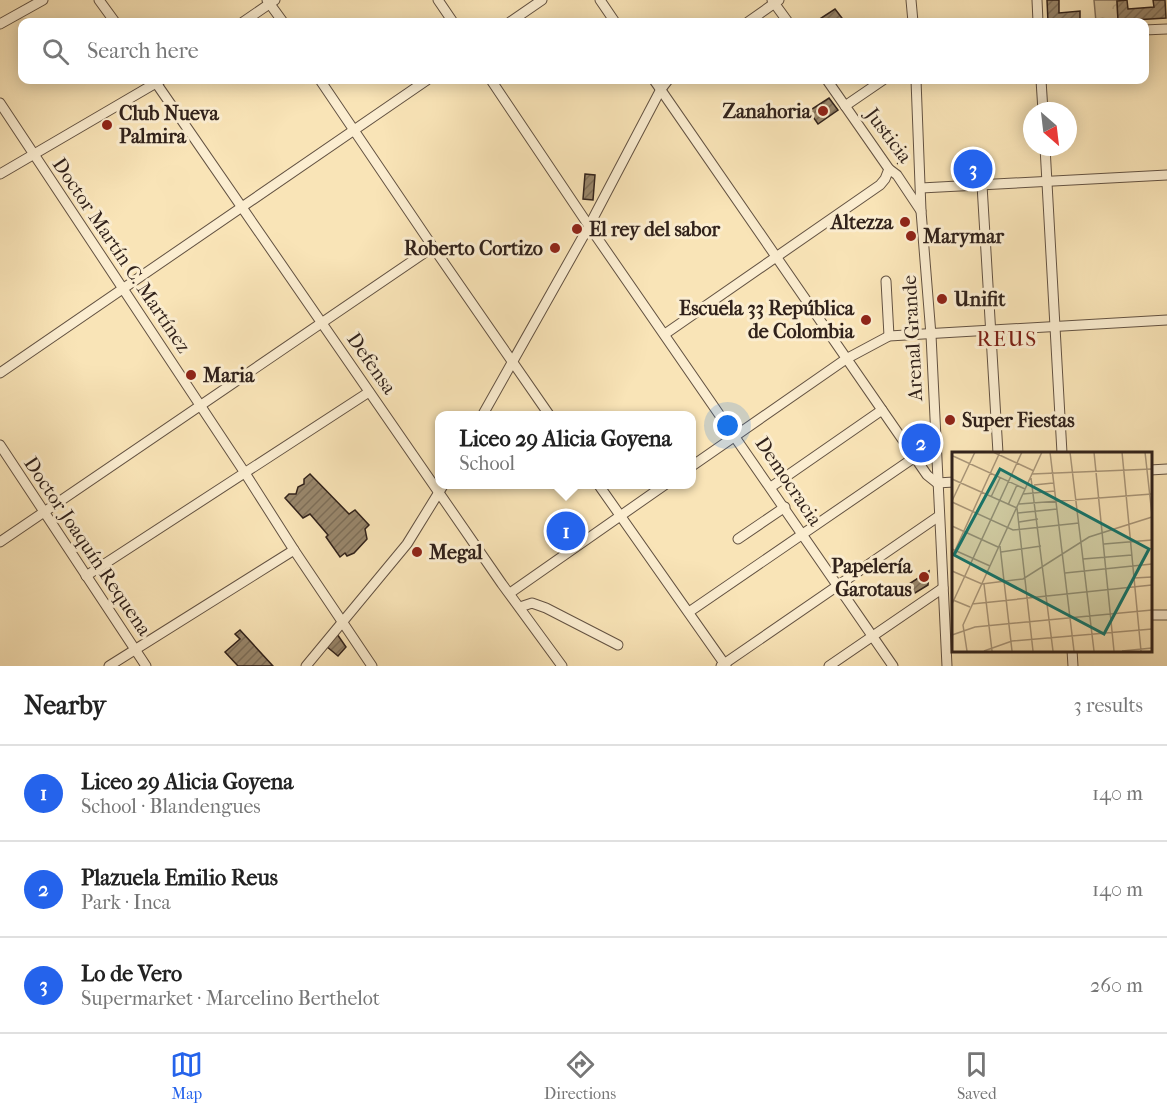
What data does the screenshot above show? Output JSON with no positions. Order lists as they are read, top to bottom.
{
  "streets": {
    "street": [
      "Justicia",
      "Doctor Martín C. Martínez",
      "Arenal Grande",
      "Defensa",
      "Democracia",
      "Doctor Joaquín Requena"
    ]
  },
  "crossings": [
    ["Justicia", "Arenal Grande"]
  ],
  "districts": ["REUS"],
  "places": [
    "Zanahoria",
    "Club Nueva Palmira",
    "Altezza",
    "El rey del sabor",
    "Marymar",
    "Roberto Cortizo",
    "Unifit",
    "Escuela 33 República de Colombia",
    "Maria",
    "Super Fiestas",
    "Megal",
    "Papelería Garotaus"
  ],
  "north": "bottom right",
  "page": {
    "search": "Search here",
    "pins": ["3", "2", "1"],
    "popup": ["Liceo 29 Alicia Goyena", "School"],
    "heading": ["Nearby", "3 results"],
    "list": [
      {
        "mark": "1",
        "name": "Liceo 29 Alicia Goyena",
        "note": "School · Blandengues",
        "value": "140 m"
      },
      {
        "mark": "2",
        "name": "Plazuela Emilio Reus",
        "note": "Park · Inca",
        "value": "140 m"
      },
      {
        "mark": "3",
        "name": "Lo de Vero",
        "note": "Supermarket · Marcelino Berthelot",
        "value": "260 m"
      }
    ],
    "nav": ["Map", "Directions", "Saved"]
  }
}
